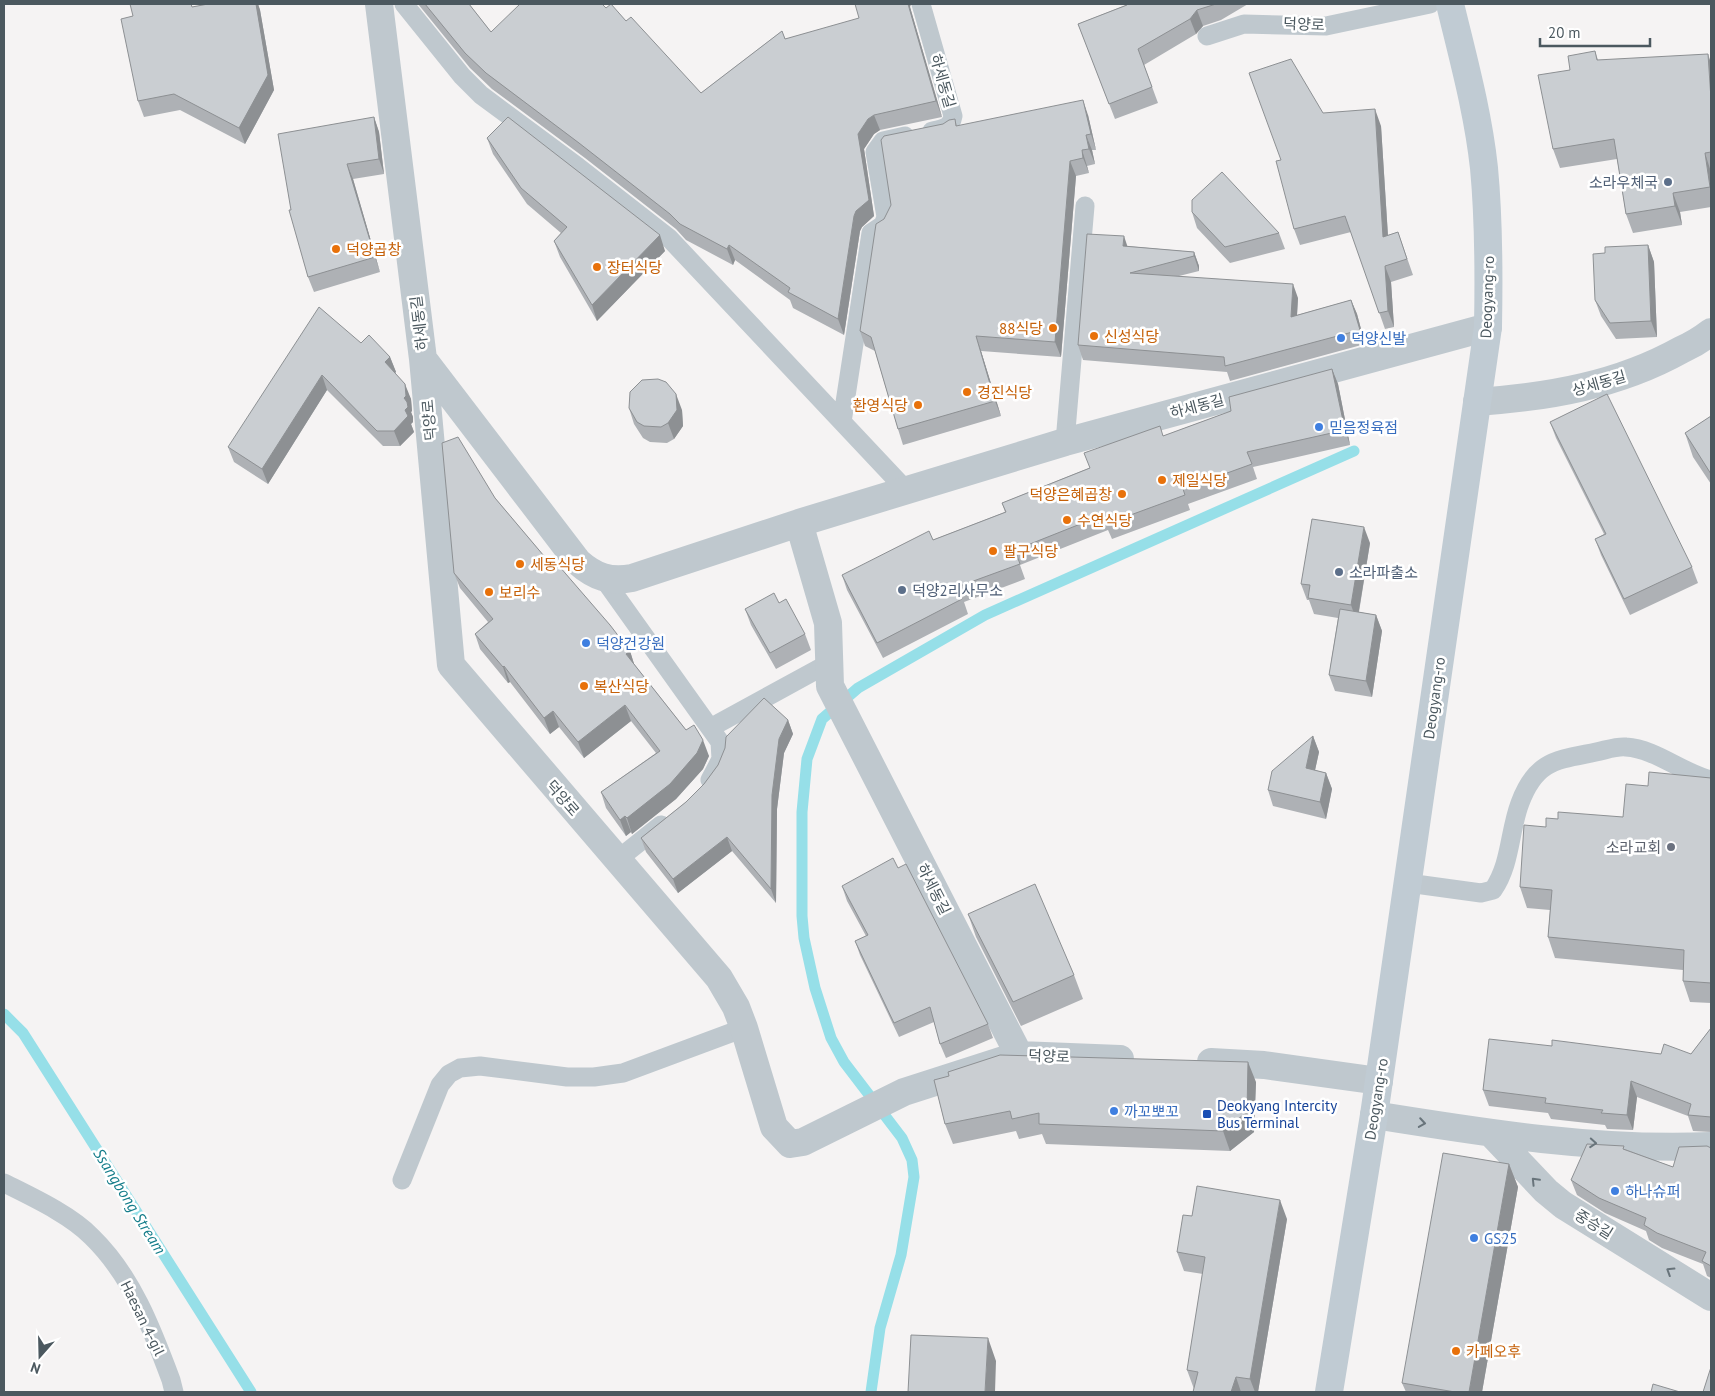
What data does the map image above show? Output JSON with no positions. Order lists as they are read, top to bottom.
{
  "streets": {
    "main road": ["Deogyang-ro"],
    "street": [
      "덕양로",
      "하세동길",
      "상세동길",
      "중승길"
    ],
    "lane": ["Haesan 4-gil"]
  },
  "crossings": [
    ["덕양로", "하세동길"],
    ["하세동길", "Deogyang-ro"],
    ["Deogyang-ro", "상세동길"]
  ],
  "one_way": ["중승길"],
  "water": ["Ssangbong Stream"],
  "places": {
    "other": [
      "소라우체국",
      "덕양곱창",
      "장터식당",
      "88식당",
      "신성식당",
      "덕양신발",
      "경진식당",
      "환영식당",
      "믿음정육점",
      "제일식당",
      "덕양은혜곱창",
      "수연식당",
      "팔구식당",
      "세동식당",
      "소라파출소",
      "덕양2리사무소",
      "보리수",
      "덕양건강원",
      "복산식당",
      "소라교회",
      "까꼬뽀꼬",
      "하나슈퍼",
      "GS25",
      "카페오후"
    ],
    "transit": ["Deokyang Intercity Bus Terminal"]
  },
  "scale_bar": "20 m",
  "north": "bottom"
}
